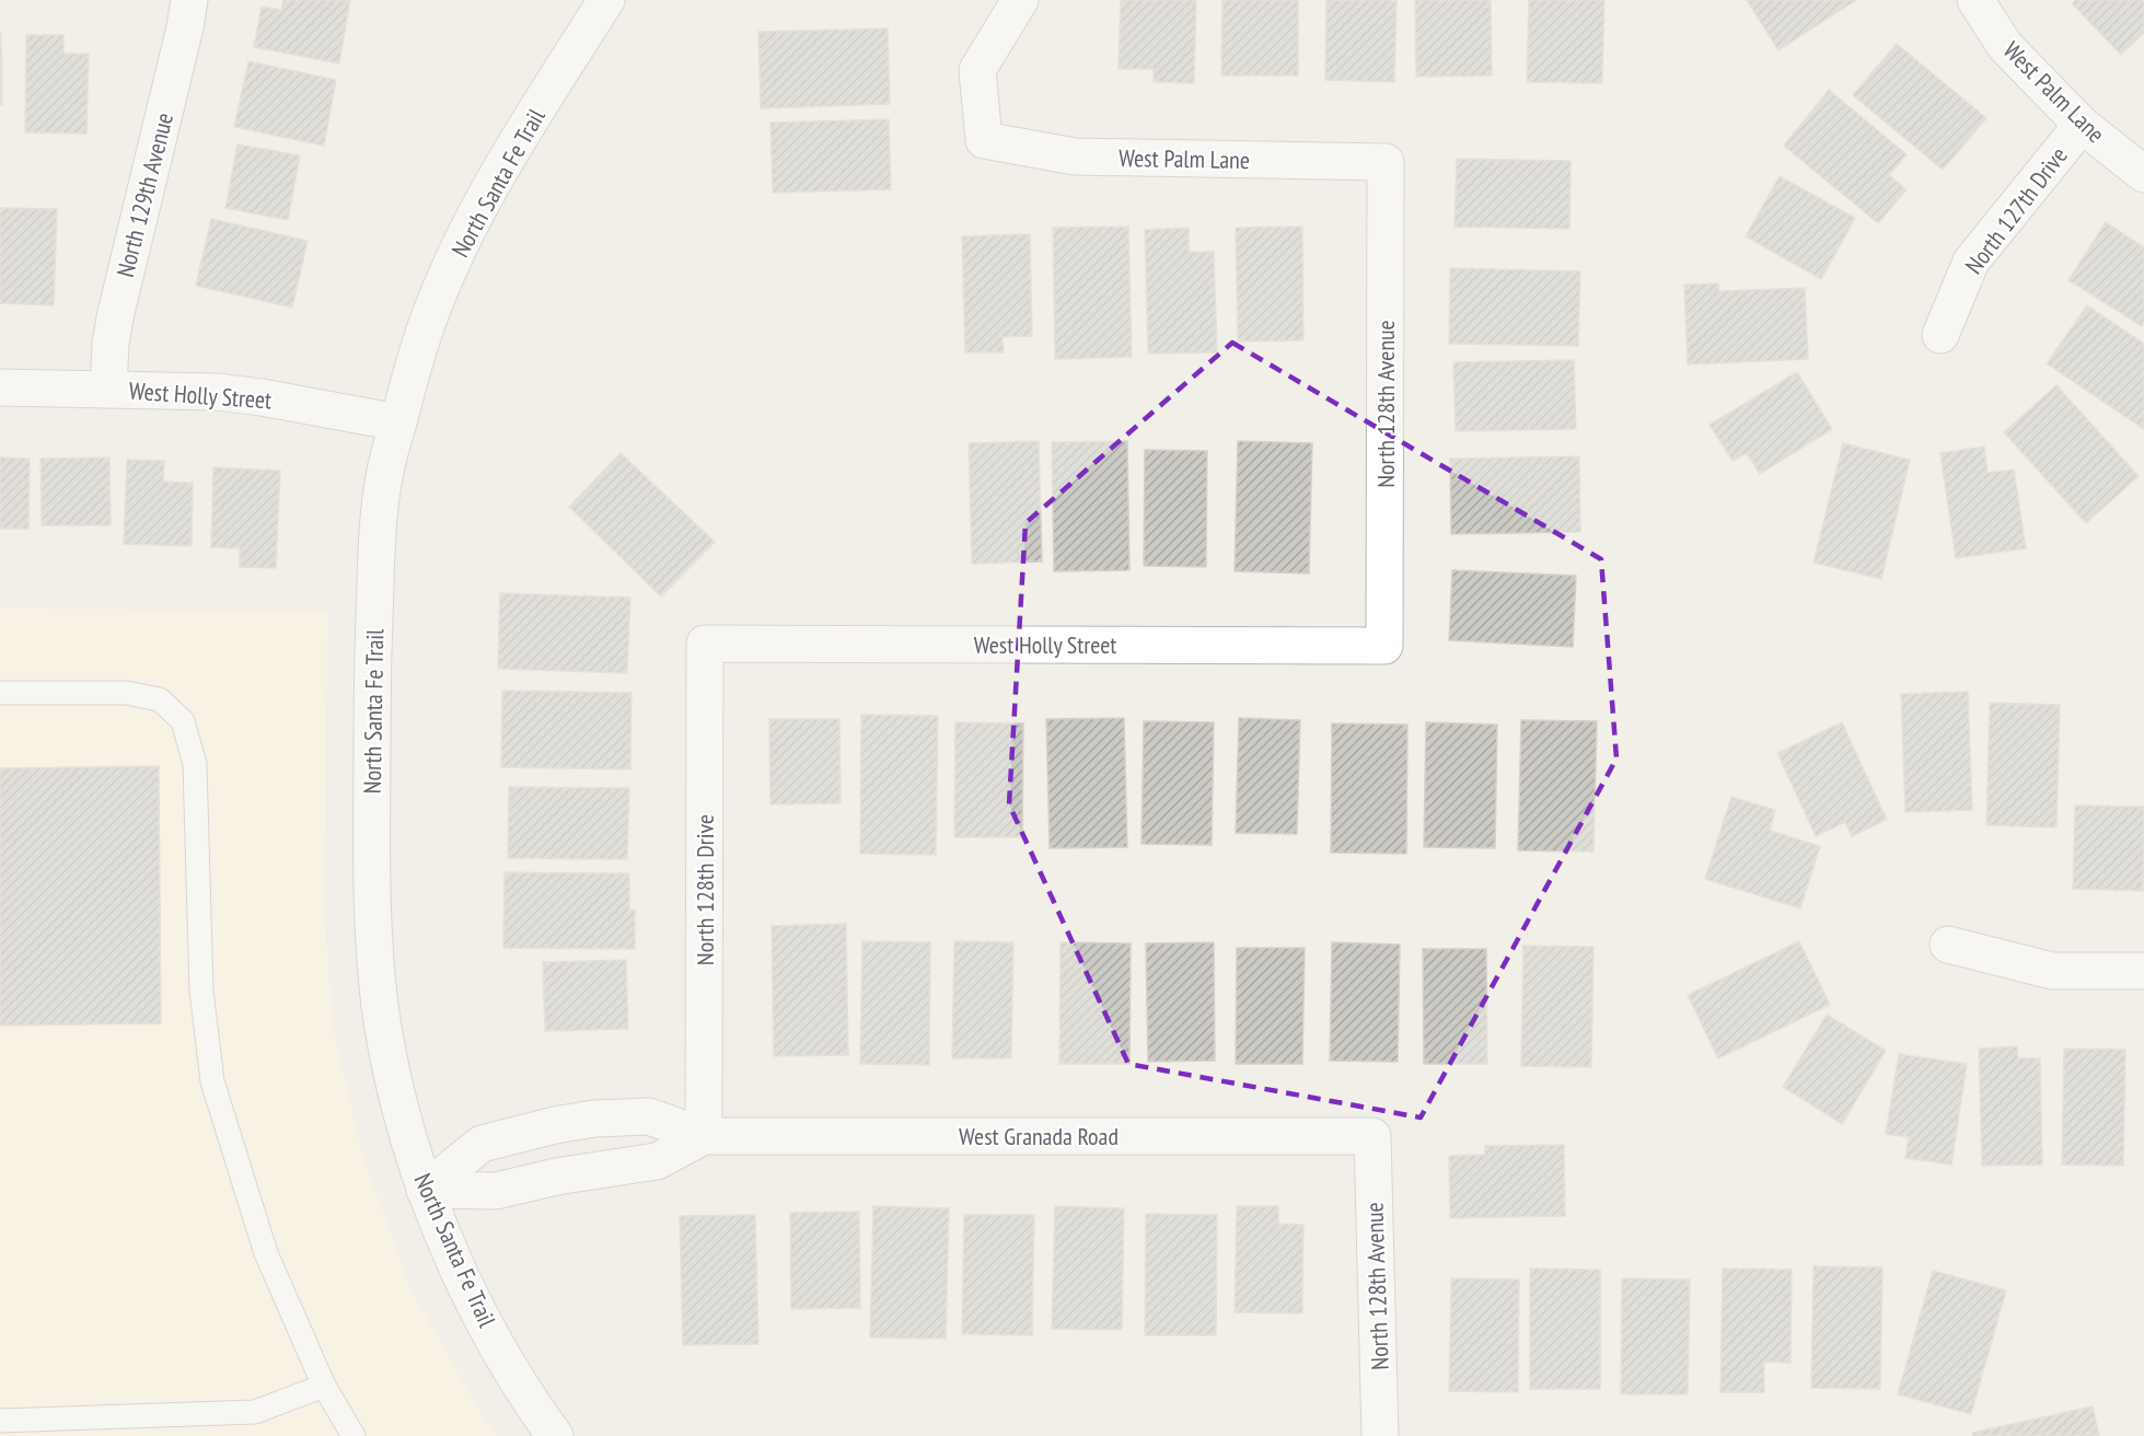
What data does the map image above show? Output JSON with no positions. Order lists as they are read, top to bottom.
{
  "streets": {
    "street": [
      "West Palm Lane",
      "North Santa Fe Trail",
      "North 129th Avenue",
      "North 127th Drive",
      "West Holly Street",
      "North 128th Avenue",
      "North 128th Drive",
      "West Granada Road"
    ]
  },
  "crossings": [
    ["West Palm Lane", "North 127th Drive"],
    ["West Palm Lane", "North 128th Avenue"],
    ["North Santa Fe Trail", "West Holly Street"],
    ["North Santa Fe Trail", "West Granada Road"],
    ["North 129th Avenue", "West Holly Street"],
    ["West Holly Street", "North 128th Avenue"],
    ["West Holly Street", "North 128th Drive"],
    ["North 128th Avenue", "West Granada Road"],
    ["North 128th Drive", "West Granada Road"]
  ]
}
